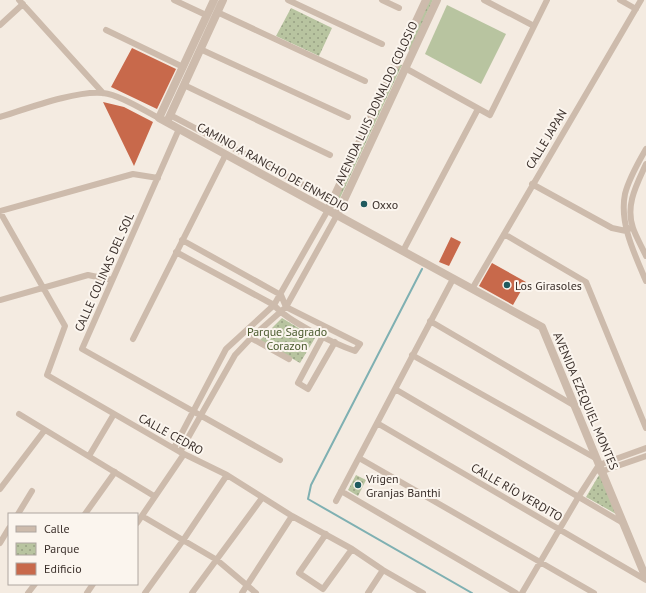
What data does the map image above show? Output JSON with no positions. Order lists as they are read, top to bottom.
{
  "streets": {
    "street": [
      "AVENIDA LUIS DONALDO COLOSIO",
      "CALLE JAPAN",
      "CAMINO A RANCHO DE ENMEDIO",
      "CALLE COLINAS DEL SOL",
      "AVENIDA EZEQUIEL MONTES",
      "CALLE CEDRO",
      "CALLE RÍO VERDITO"
    ]
  },
  "crossings": [
    ["AVENIDA LUIS DONALDO COLOSIO", "CAMINO A RANCHO DE ENMEDIO"],
    ["CALLE JAPAN", "AVENIDA EZEQUIEL MONTES"],
    ["CAMINO A RANCHO DE ENMEDIO", "CALLE COLINAS DEL SOL"],
    ["CAMINO A RANCHO DE ENMEDIO", "AVENIDA EZEQUIEL MONTES"],
    ["AVENIDA EZEQUIEL MONTES", "CALLE RÍO VERDITO"]
  ],
  "parks": ["Parque Sagrado Corazon"],
  "places": ["Oxxo", "Los Girasoles", "Vrigen Granjas Banthi"],
  "legend": ["Calle", "Parque", "Edificio"]
}
